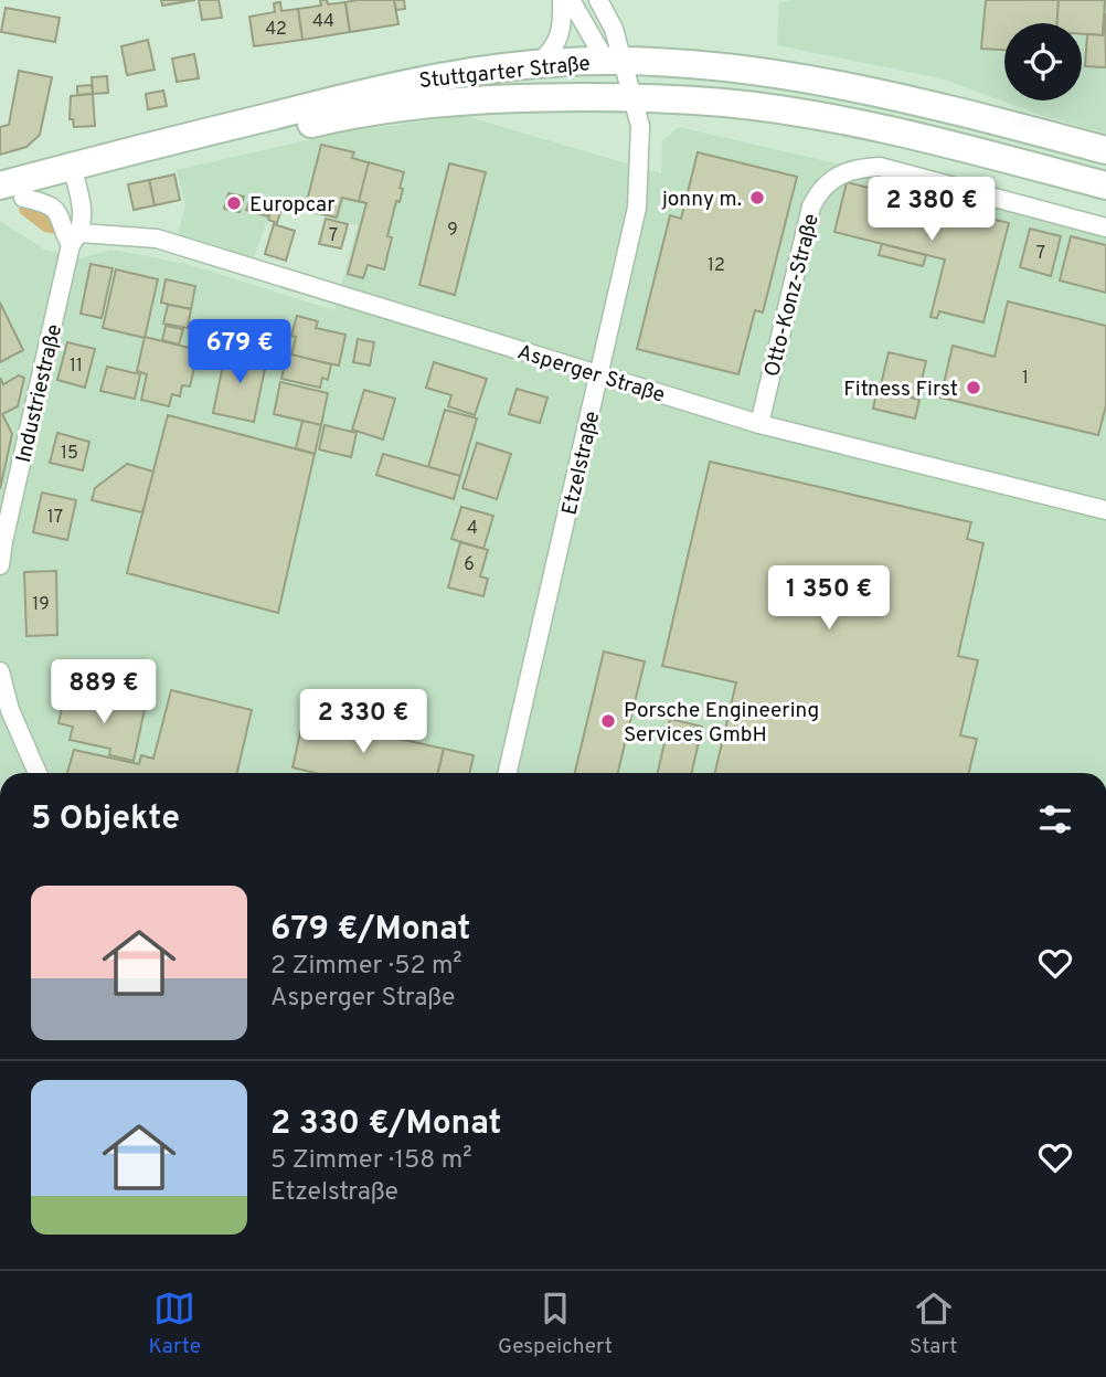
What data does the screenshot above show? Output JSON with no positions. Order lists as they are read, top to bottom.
{
  "streets": {
    "main road": ["Stuttgarter Straße"],
    "street": [
      "Otto-Konz-Straße",
      "Asperger Straße",
      "Industriestraße",
      "Etzelstraße"
    ]
  },
  "crossings": [
    ["Stuttgarter Straße", "Industriestraße"],
    ["Stuttgarter Straße", "Etzelstraße"],
    ["Otto-Konz-Straße", "Asperger Straße"],
    ["Asperger Straße", "Industriestraße"],
    ["Asperger Straße", "Etzelstraße"]
  ],
  "places": [
    "jonny m.",
    "Europcar",
    "Fitness First",
    "Porsche Engineering Services GmbH"
  ],
  "house_numbers": [
    "44",
    "42",
    "9",
    "7",
    "7",
    "12",
    "11",
    "1",
    "15",
    "17",
    "4",
    "6",
    "19"
  ],
  "page": {
    "price": [
      "2 380 €",
      "679 €",
      "1 350 €",
      "889 €",
      "2 330 €"
    ],
    "heading": "5 Objekte",
    "list": [
      {
        "name": "679 €/Monat",
        "note": "2 Zimmer · 52 m² · Asperger Straße"
      },
      {
        "name": "2 330 €/Monat",
        "note": "5 Zimmer · 158 m² · Etzelstraße"
      }
    ],
    "tabs": ["Karte", "Gespeichert", "Start"]
  }
}
